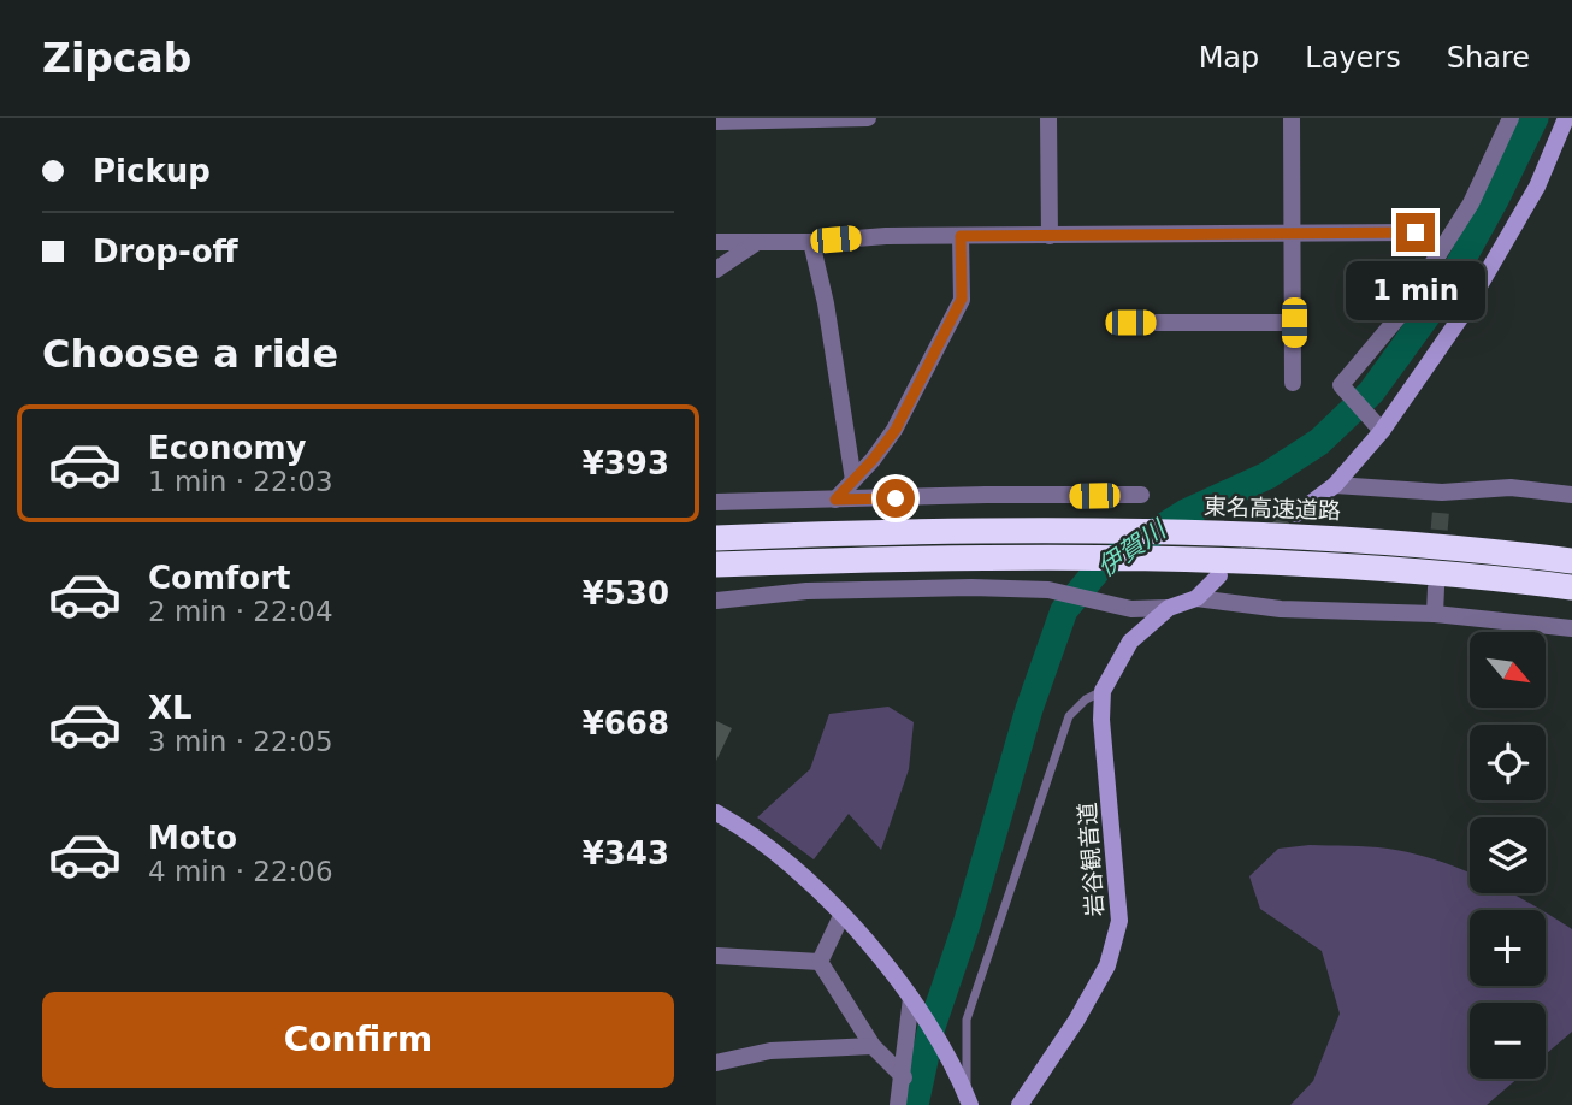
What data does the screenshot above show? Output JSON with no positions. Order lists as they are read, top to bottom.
{
  "streets": {
    "highway": ["東名高速道路"],
    "street": ["岩谷観音道"]
  },
  "water": ["伊賀川"],
  "north": "bottom right",
  "page": {
    "header": "Zipcab",
    "nav": ["Map", "Layers", "Share"],
    "banner": ["Pickup", "Drop-off"],
    "bubble": "1 min",
    "heading": "Choose a ride",
    "list": [
      {
        "name": "Economy",
        "note": "1 min · 22:03",
        "value": "¥393"
      },
      {
        "name": "Comfort",
        "note": "2 min · 22:04",
        "value": "¥530"
      },
      {
        "name": "XL",
        "note": "3 min · 22:05",
        "value": "¥668"
      },
      {
        "name": "Moto",
        "note": "4 min · 22:06",
        "value": "¥343"
      }
    ],
    "map_buttons": ["+", "−"],
    "buttons": "Confirm"
  }
}
